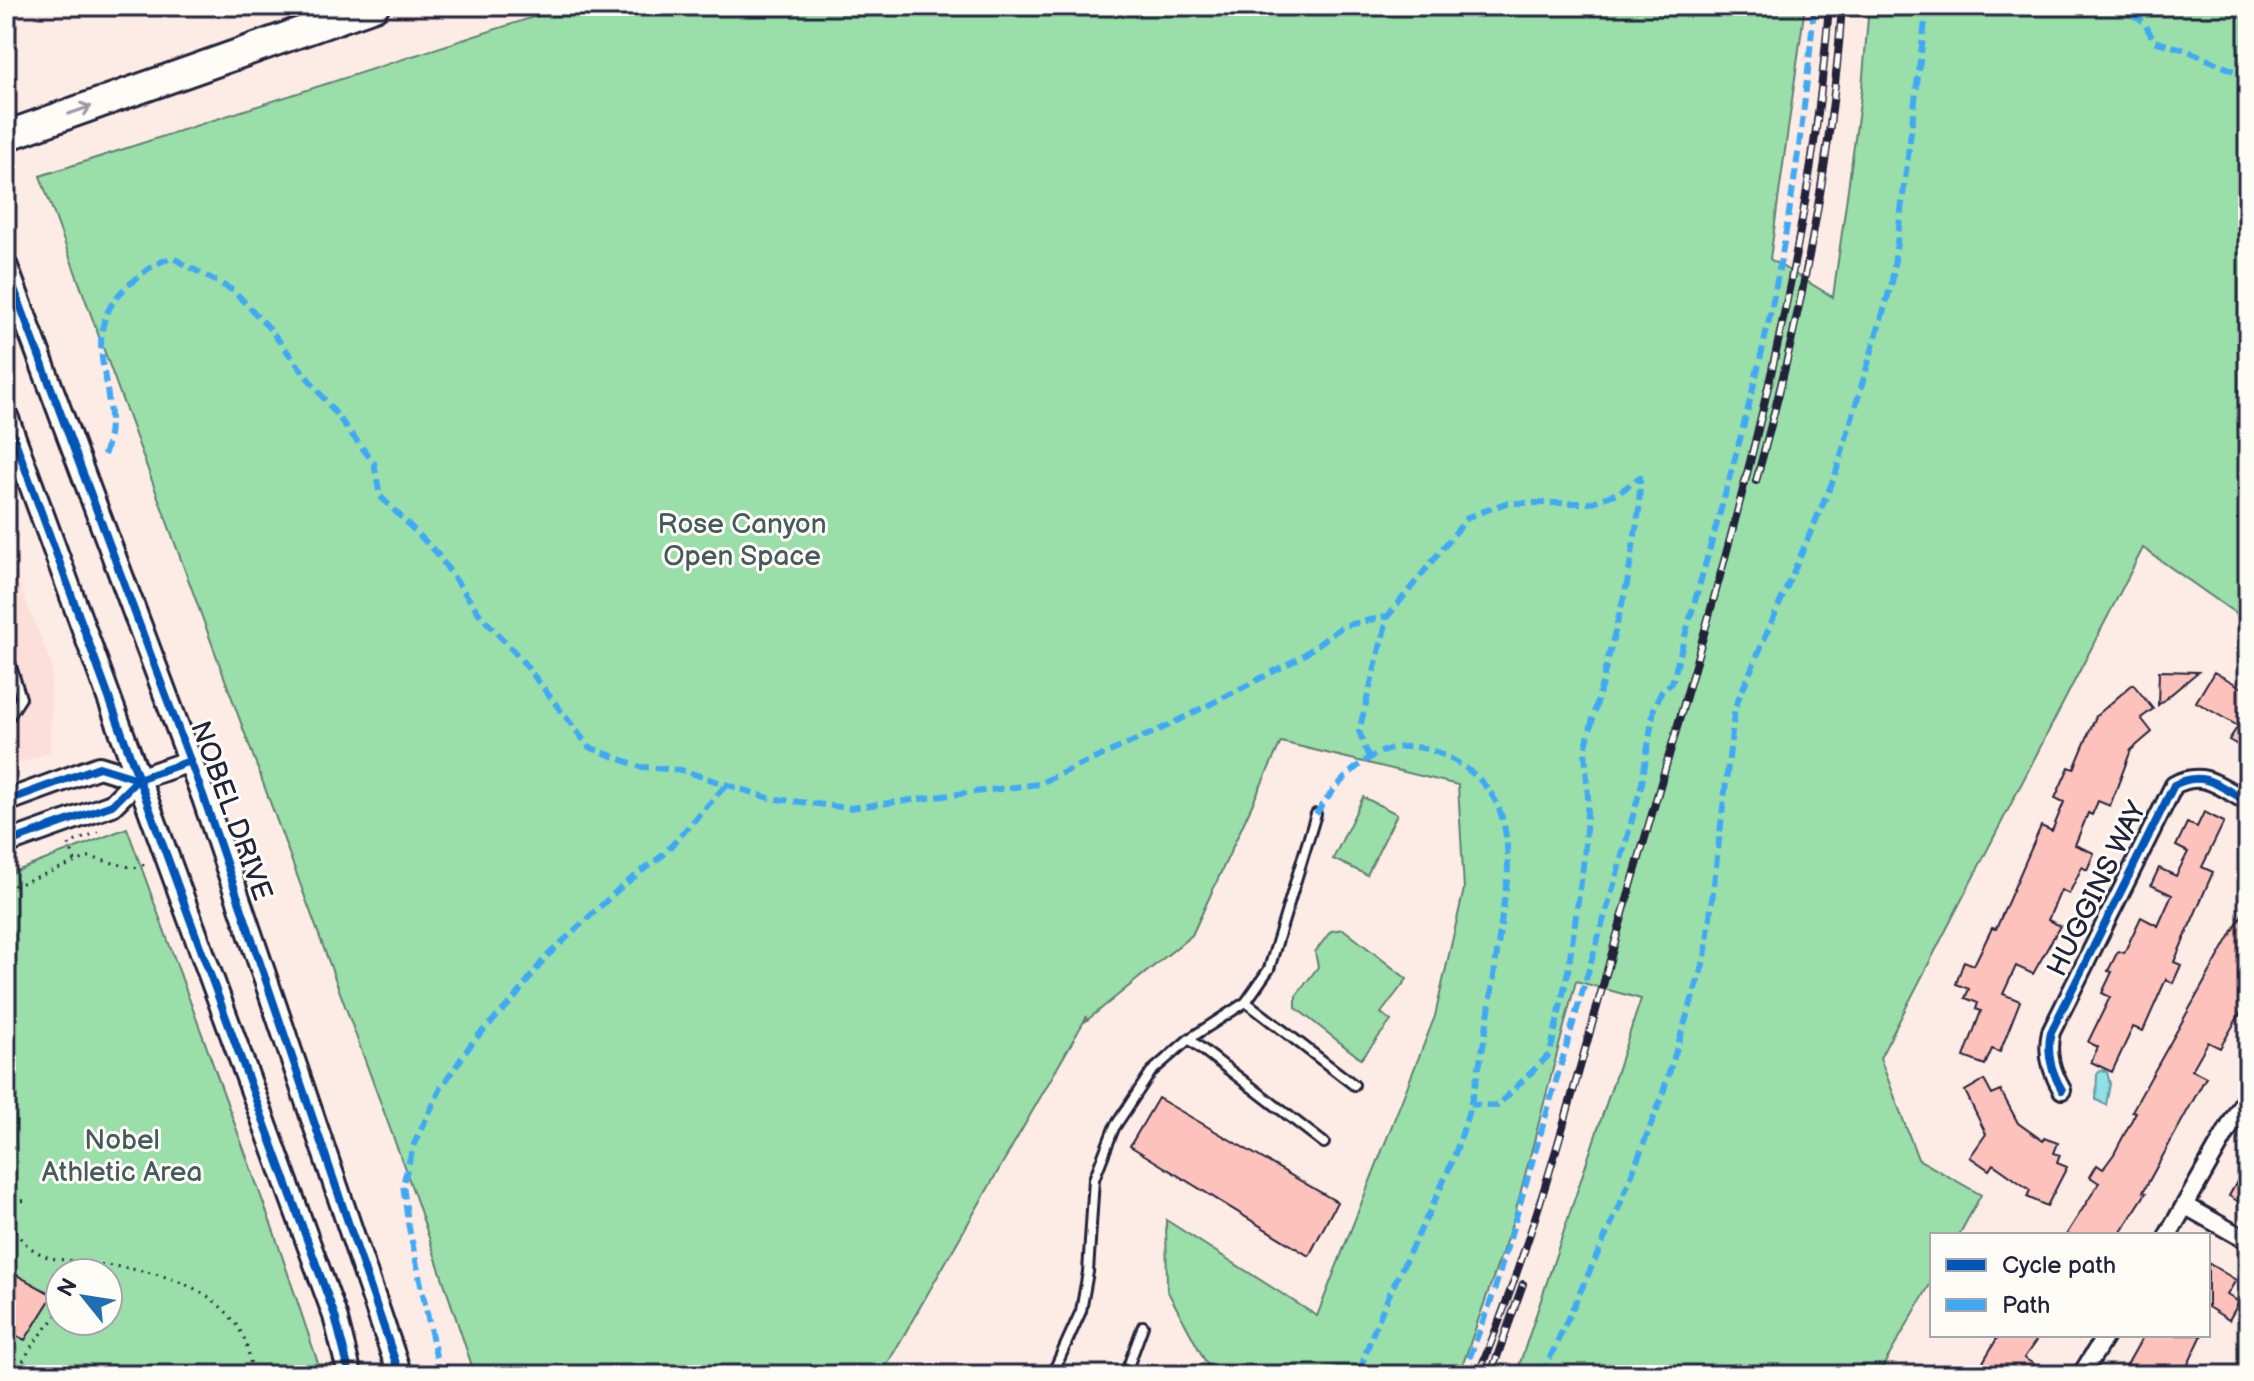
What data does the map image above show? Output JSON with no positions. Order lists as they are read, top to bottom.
{
  "streets": {
    "main road": ["NOBEL DRIVE"],
    "street": ["HUGGINS WAY"]
  },
  "parks": ["Rose Canyon Open Space", "Nobel Athletic Area"],
  "legend": ["Cycle path", "Path"],
  "north": "top left"
}
